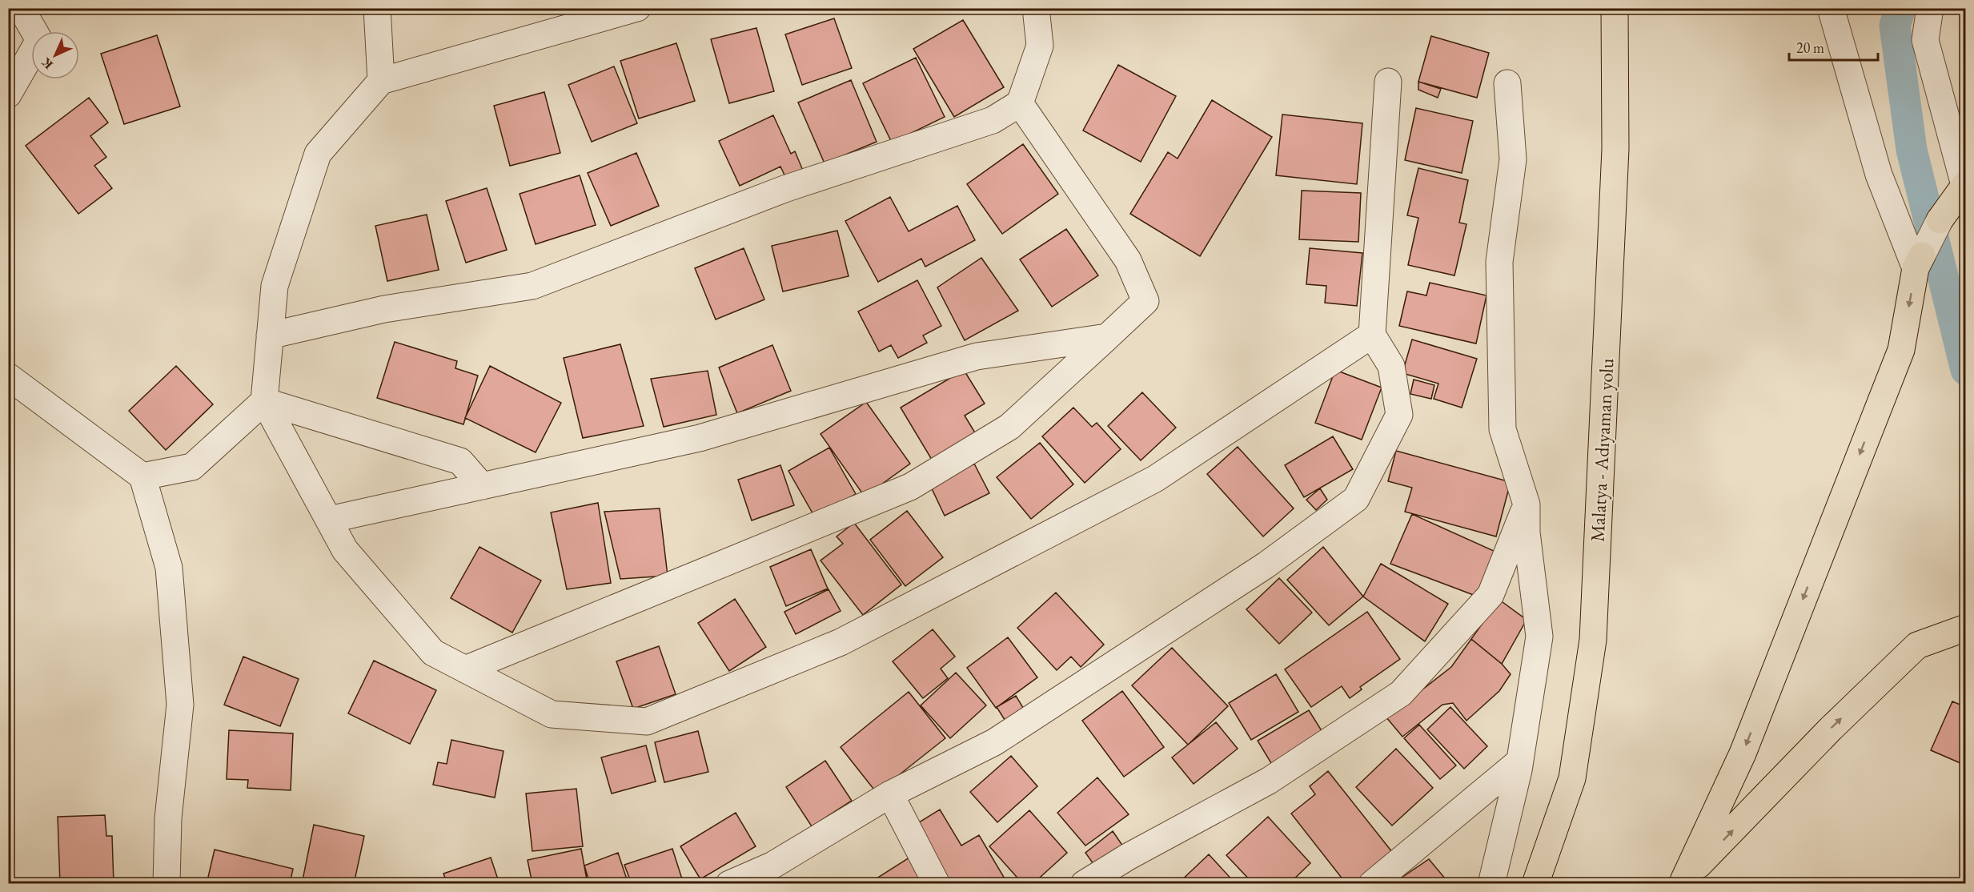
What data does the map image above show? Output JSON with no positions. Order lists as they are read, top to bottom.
{
  "streets": {
    "main road": ["Malatya - Adıyaman yolu"]
  },
  "scale_bar": "20 m",
  "north": "bottom left"
}
